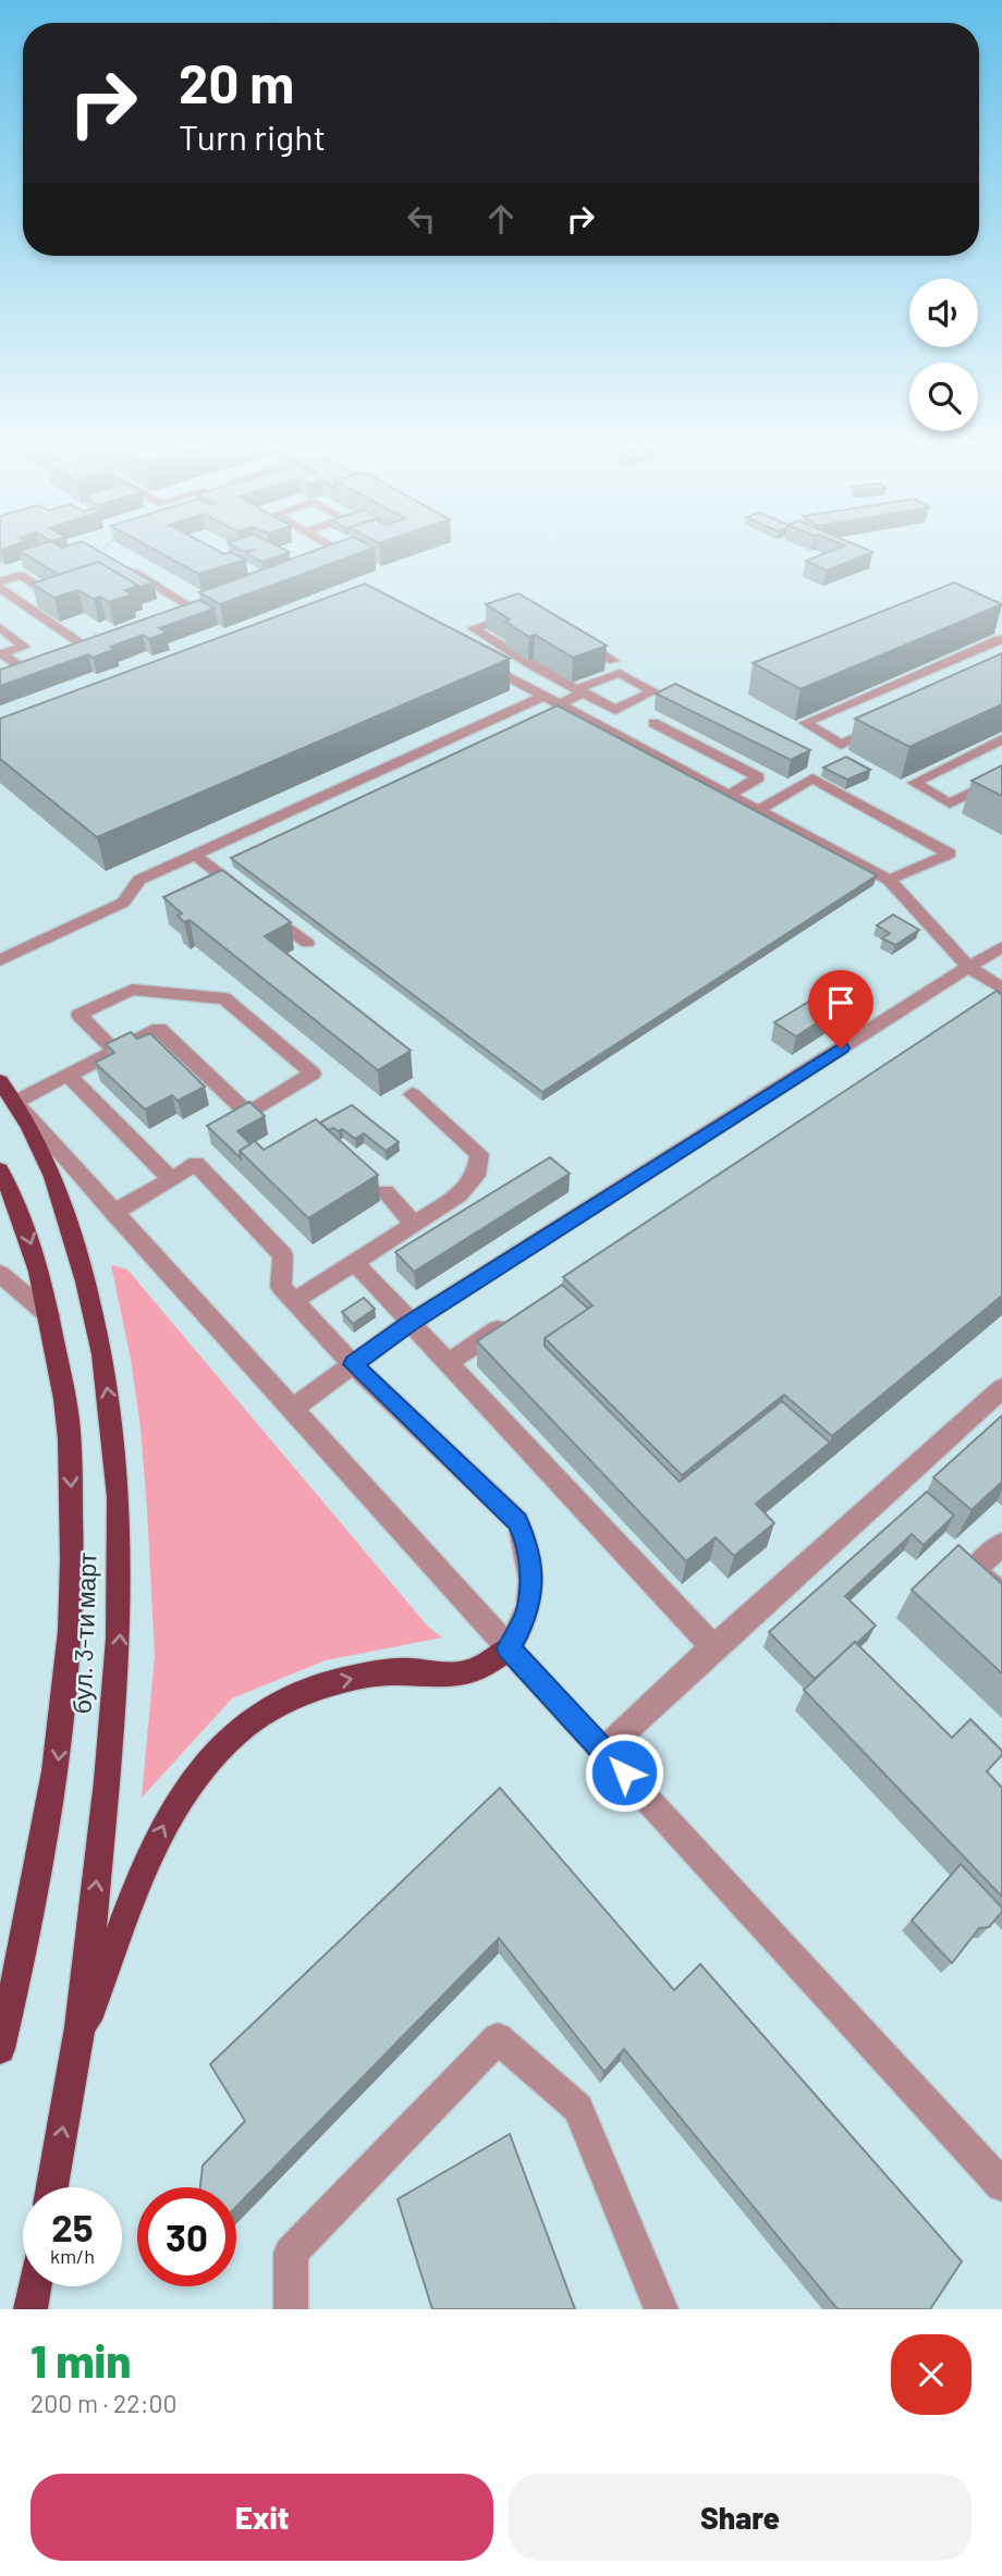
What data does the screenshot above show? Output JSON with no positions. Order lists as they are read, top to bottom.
{
  "streets": {
    "main road": ["бул. 3-ти март"]
  },
  "page": {
    "turn": ["20 m", "Turn right"],
    "speed": "25 km/h",
    "limit": "30",
    "heading": ["1 min", "200 m · 22:00"],
    "buttons": ["Exit", "Share"]
  }
}
